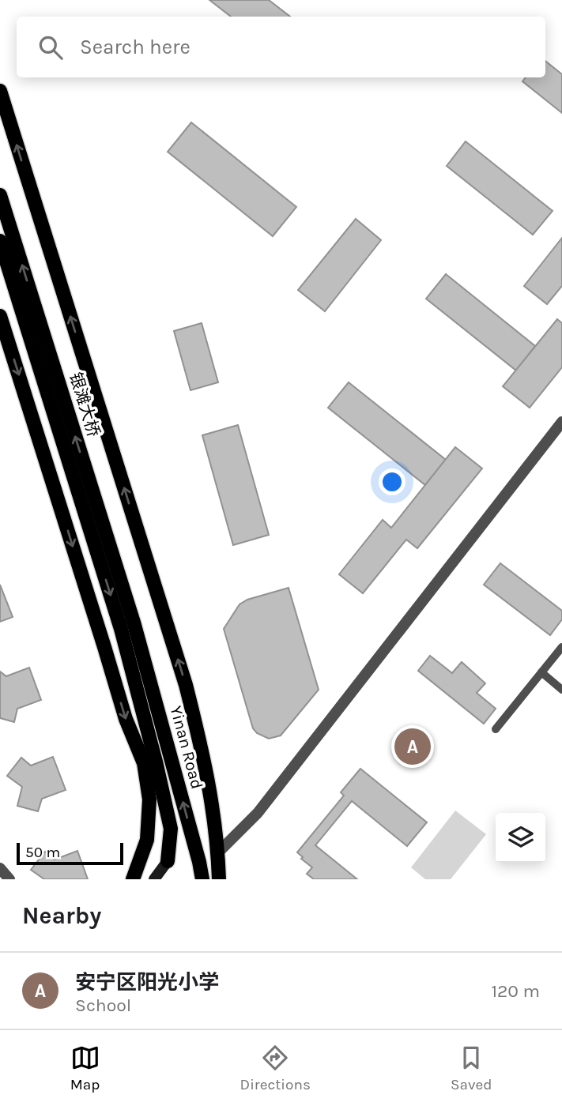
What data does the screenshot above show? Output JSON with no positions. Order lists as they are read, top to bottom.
{
  "streets": {
    "main road": ["银滩大桥", "Yinan Road"]
  },
  "crossings": [
    ["银滩大桥", "Yinan Road"]
  ],
  "scale_bar": "50 m",
  "page": {
    "search": "Search here",
    "pins": "A",
    "scale": "50 m",
    "heading": "Nearby",
    "list": [
      {
        "mark": "A",
        "name": "安宁区阳光小学",
        "note": "School",
        "value": "120 m"
      }
    ],
    "nav": ["Map", "Directions", "Saved"]
  }
}
